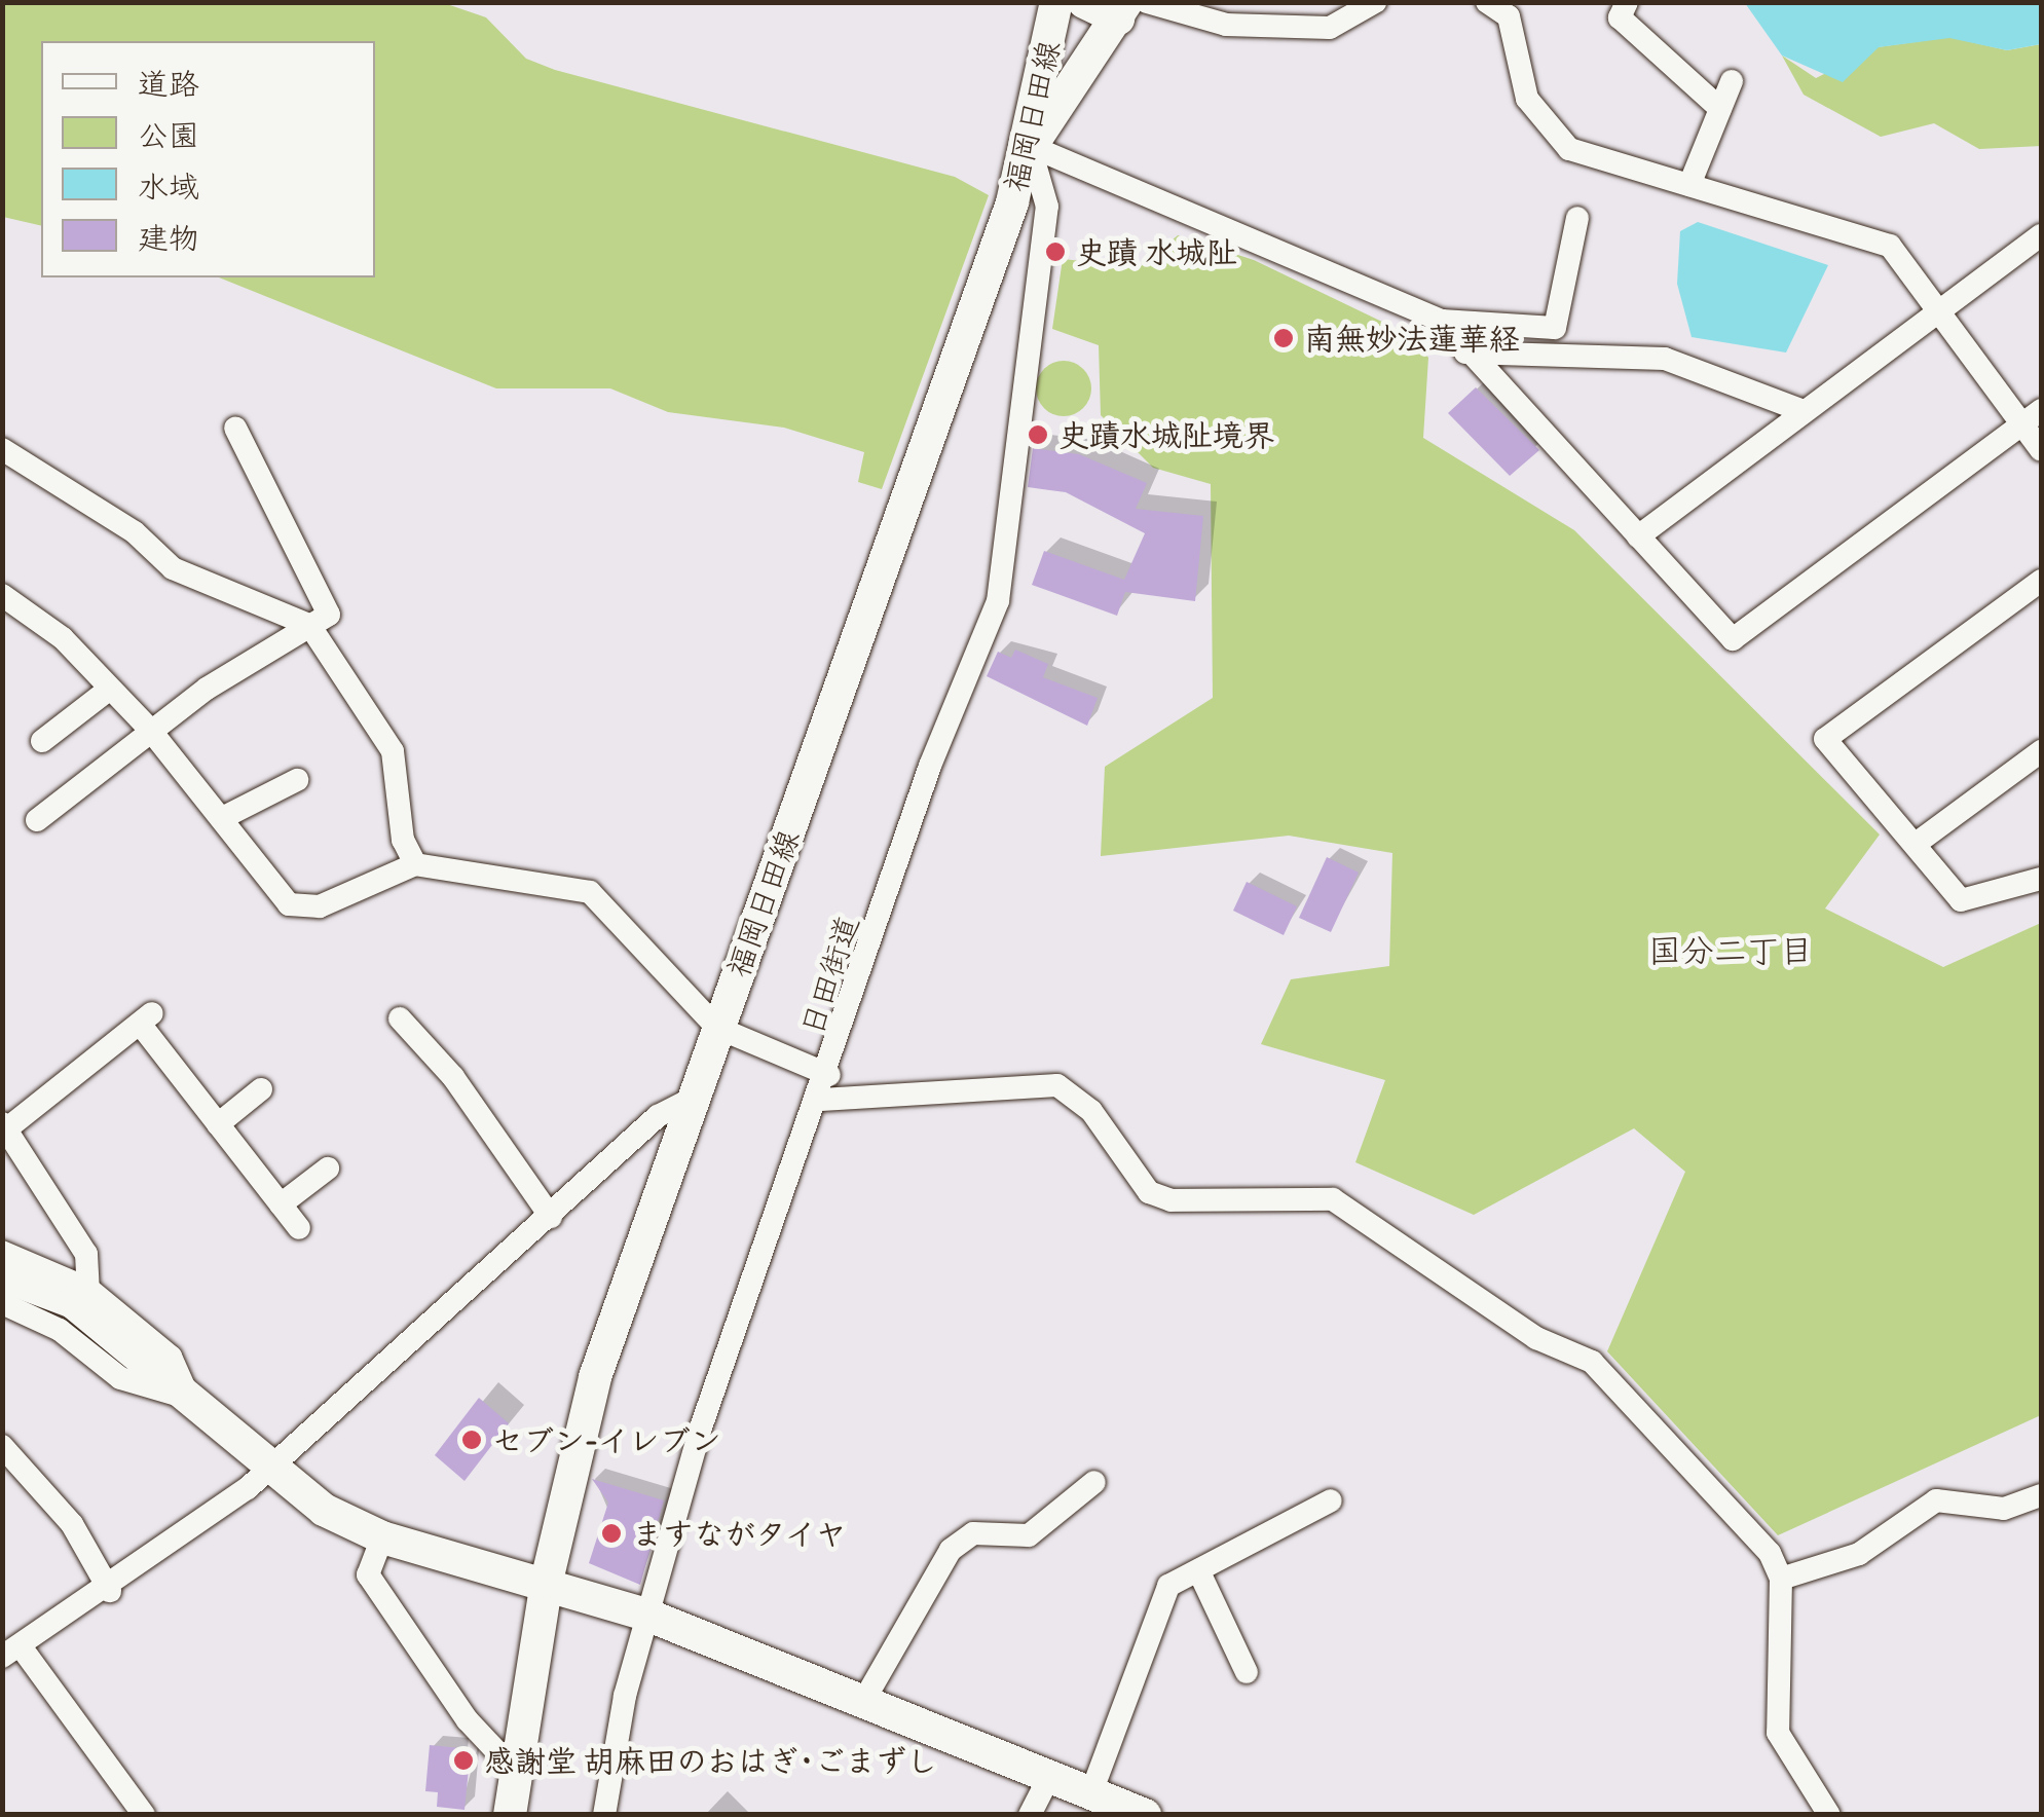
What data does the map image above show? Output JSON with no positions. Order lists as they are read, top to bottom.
{
  "streets": {
    "main road": ["福岡日田線"],
    "street": ["日田街道"]
  },
  "crossings": [
    ["福岡日田線", "日田街道"]
  ],
  "districts": ["国分二丁目"],
  "places": [
    "史蹟 水城阯",
    "南無妙法蓮華経",
    "史蹟水城阯境界",
    "セブン-イレブン",
    "ますながタイヤ",
    "感謝堂 胡麻田のおはぎ･ごまずし"
  ],
  "legend": [
    "道路",
    "公園",
    "水域",
    "建物"
  ]
}
